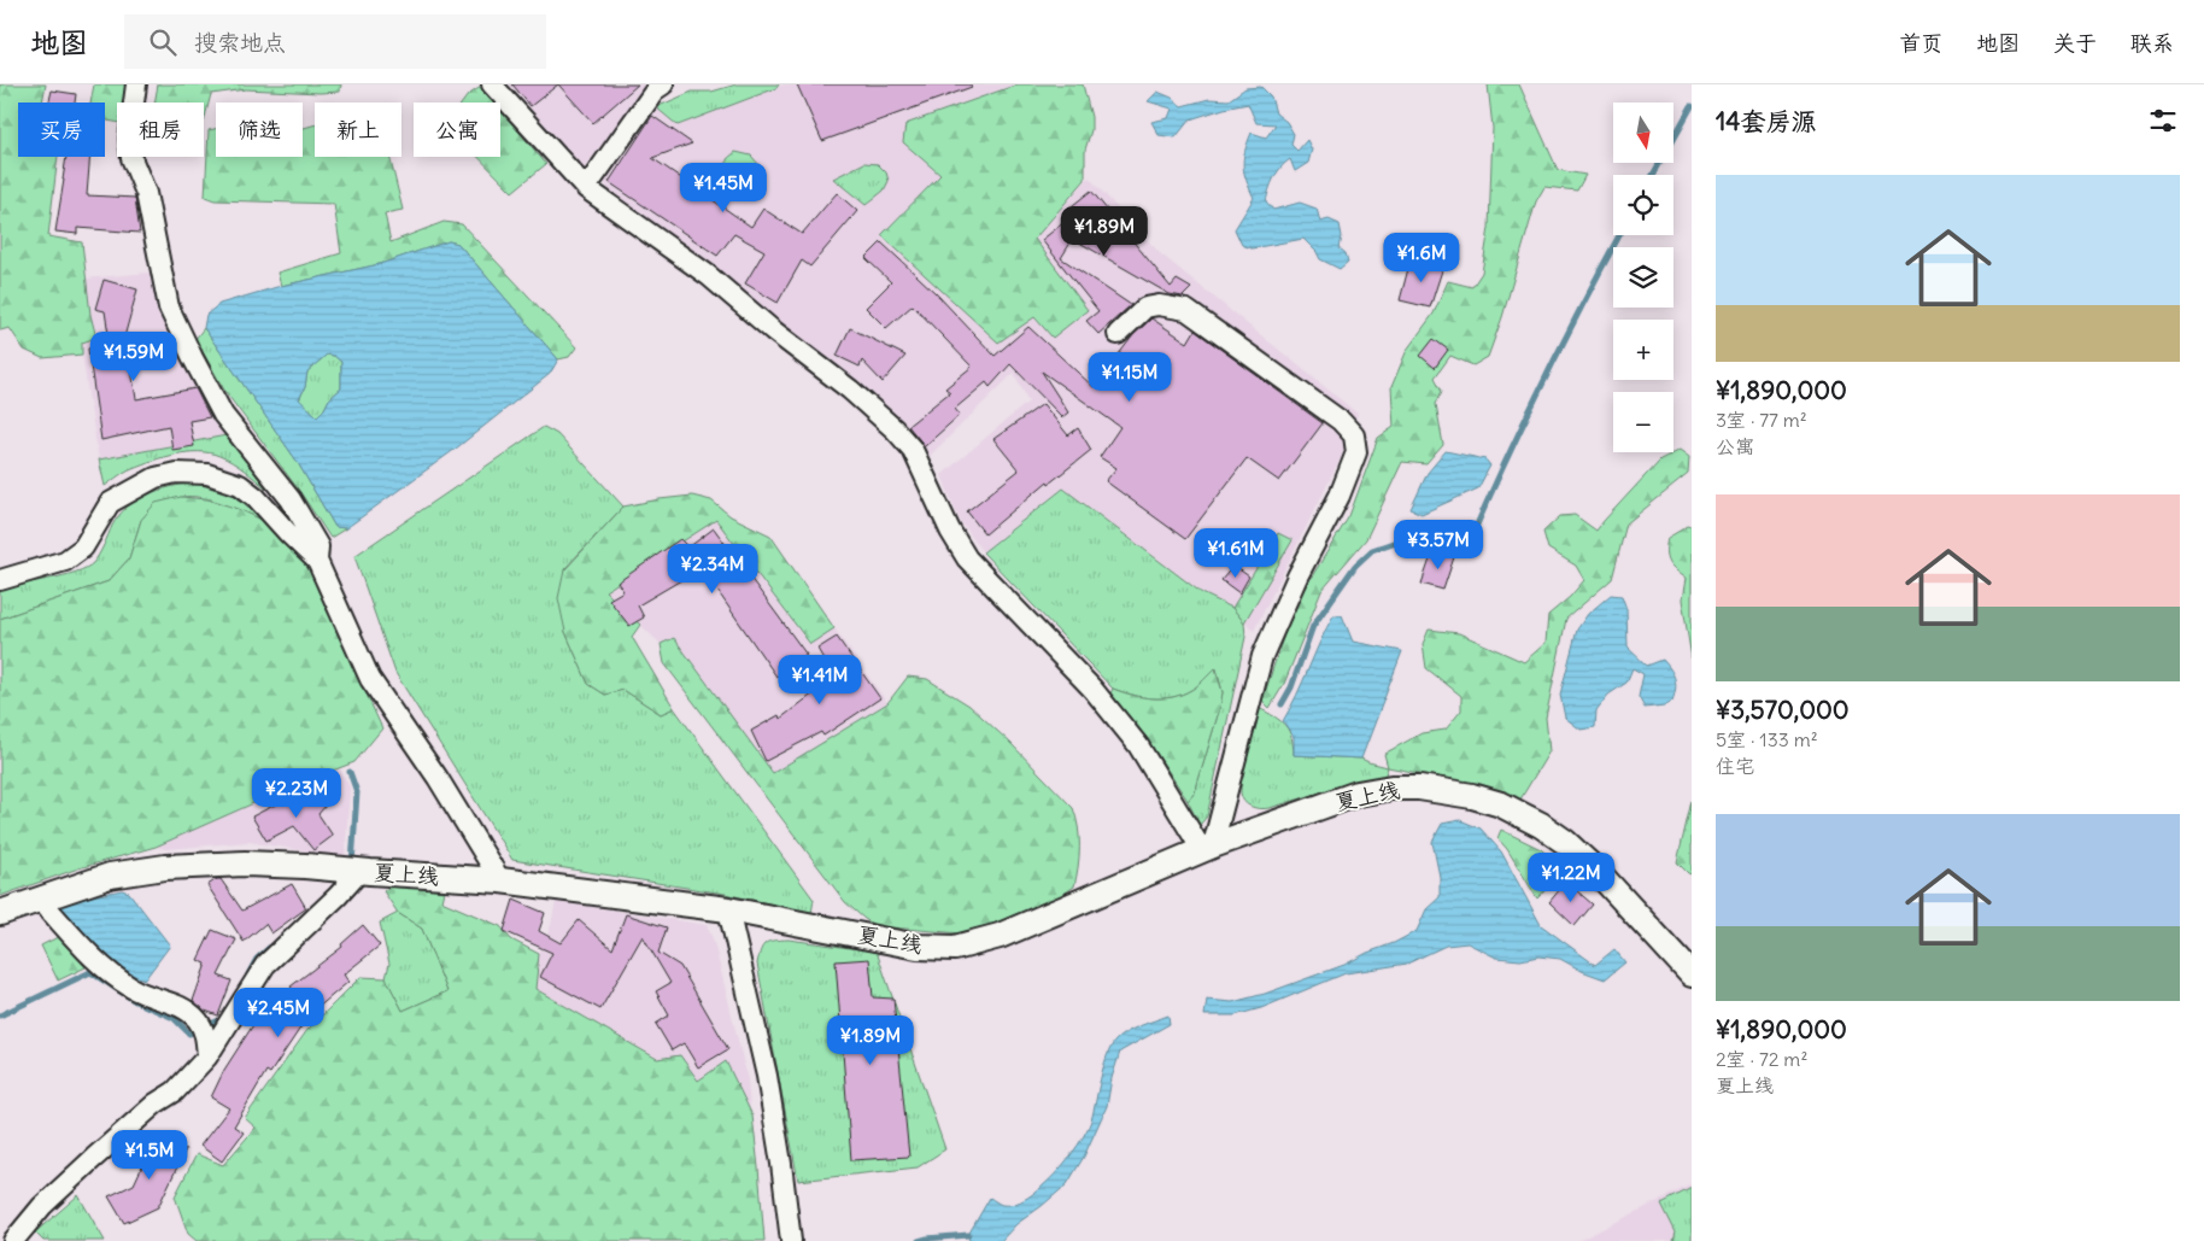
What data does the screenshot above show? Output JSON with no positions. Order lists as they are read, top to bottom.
{
  "streets": {
    "street": ["夏上线"]
  },
  "north": "bottom",
  "page": {
    "header": "地图",
    "search": "搜索地点",
    "nav": [
      "首页",
      "地图",
      "关于",
      "联系"
    ],
    "heading": "14套房源",
    "map_buttons": ["+", "−"],
    "chip": [
      "买房",
      "租房",
      "筛选",
      "新上",
      "公寓"
    ],
    "list": [
      {
        "name": "¥1,890,000",
        "note": "3室 · 77 m² · 公寓"
      },
      {
        "name": "¥3,570,000",
        "note": "5室 · 133 m² · 住宅"
      },
      {
        "name": "¥1,890,000",
        "note": "2室 · 72 m² · 夏上线"
      }
    ],
    "price": [
      "¥1.45M",
      "¥1.89M",
      "¥1.6M",
      "¥1.59M",
      "¥1.15M",
      "¥3.57M",
      "¥1.61M",
      "¥2.34M",
      "¥1.41M",
      "¥2.23M",
      "¥1.22M",
      "¥2.45M",
      "¥1.89M",
      "¥1.5M"
    ]
  }
}
